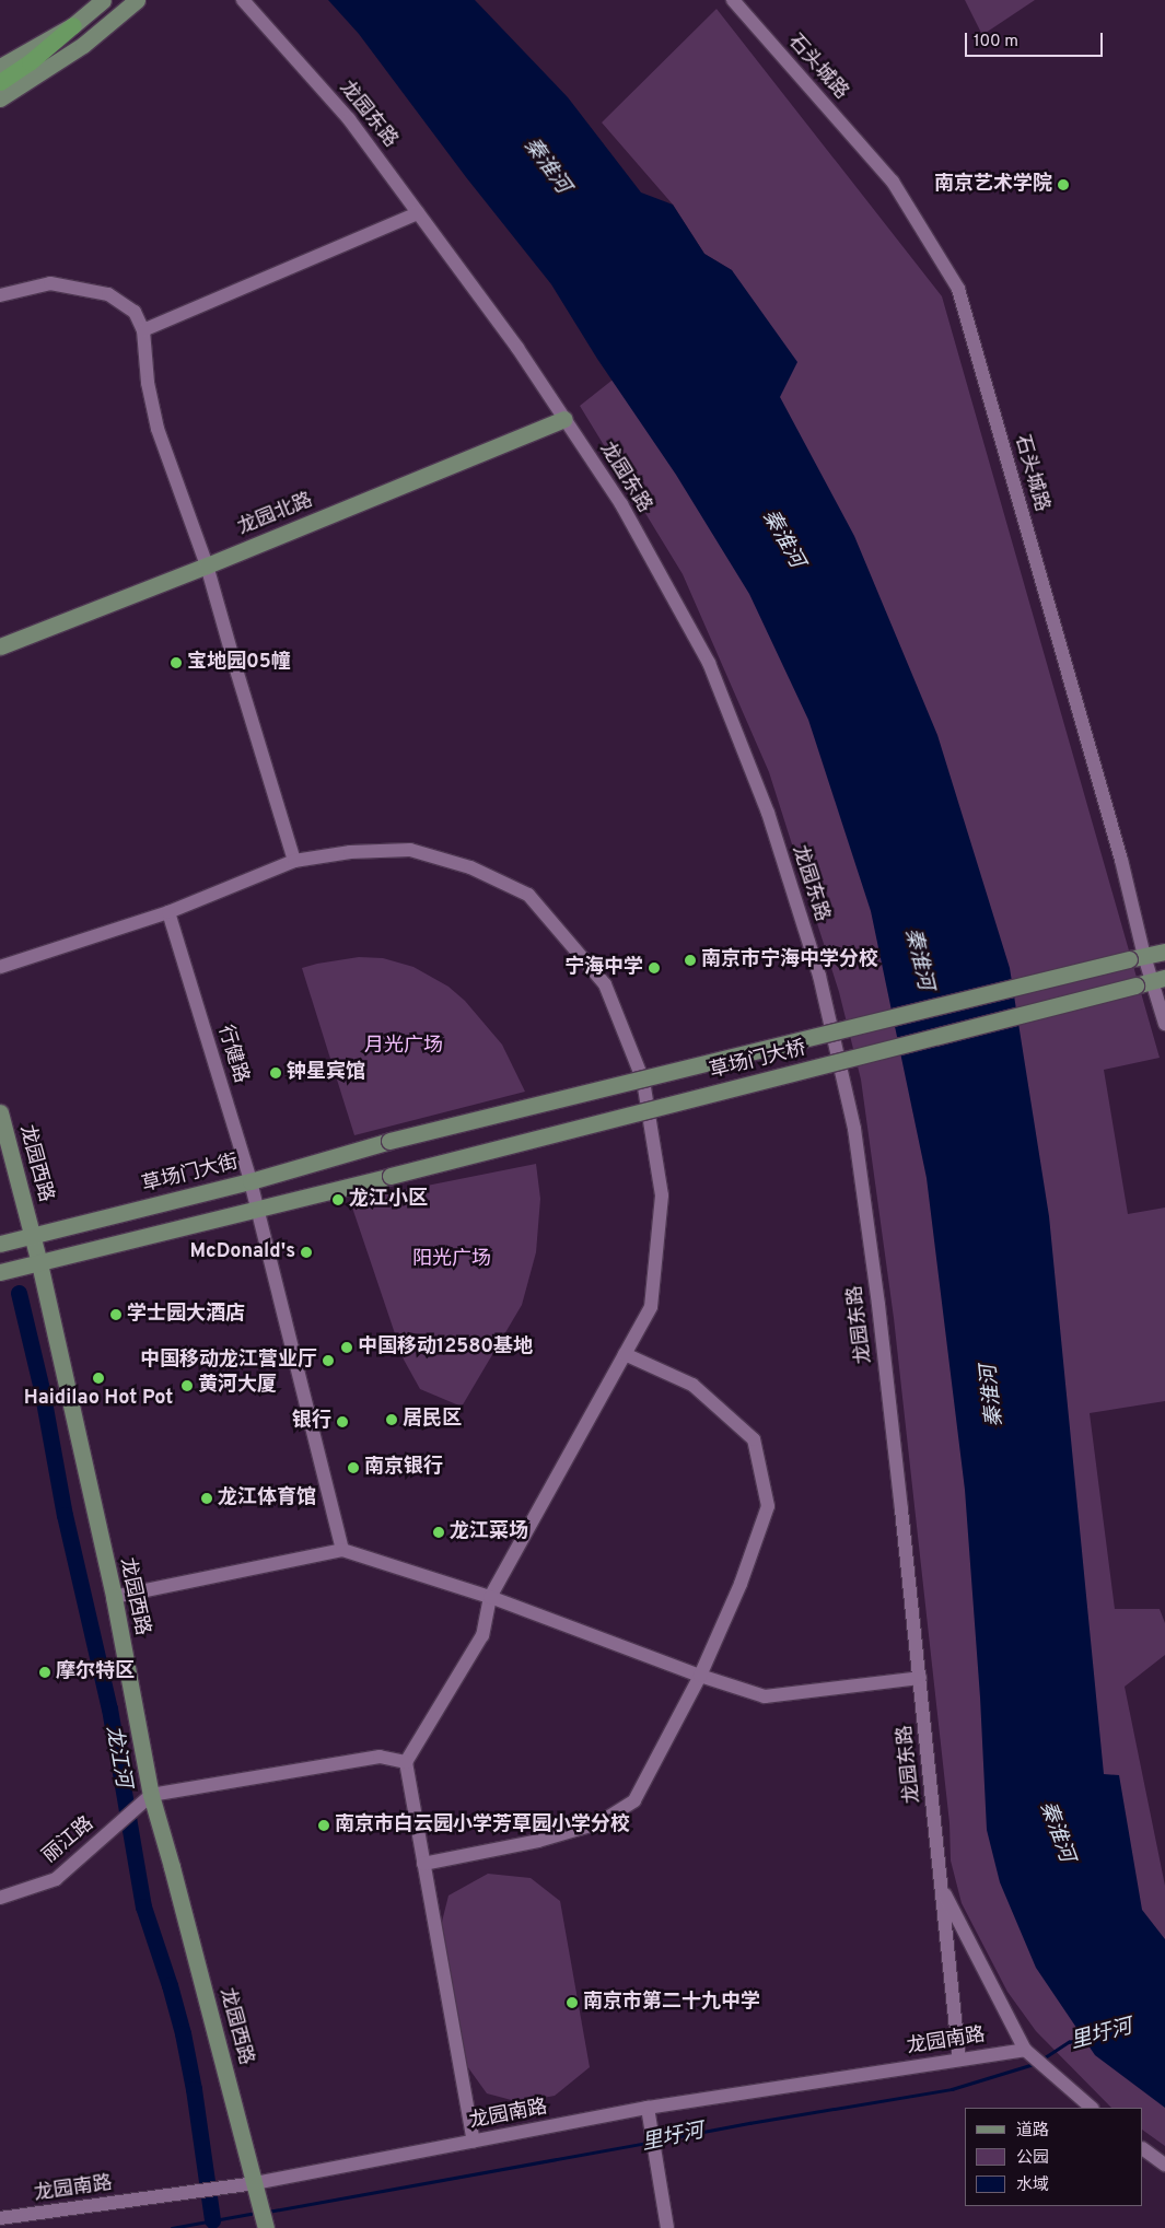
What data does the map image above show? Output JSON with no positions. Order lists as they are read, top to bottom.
{
  "streets": {
    "main road": [
      "龙园北路",
      "草场门大桥",
      "龙园西路",
      "草场门大街"
    ],
    "street": [
      "石头城路",
      "龙园东路",
      "行健路",
      "丽江路",
      "龙园南路"
    ]
  },
  "crossings": [
    ["石头城路", "草场门大桥"],
    ["龙园东路", "龙园北路"],
    ["龙园东路", "龙园南路"],
    ["行健路", "草场门大桥"],
    ["行健路", "草场门大街"],
    ["草场门大桥", "草场门大街"],
    ["龙园西路", "草场门大街"],
    ["龙园西路", "丽江路"],
    ["龙园西路", "龙园南路"]
  ],
  "water": ["秦淮河", "龙江河", "里圩河"],
  "parks": ["月光广场", "阳光广场"],
  "places": [
    "南京艺术学院",
    "宝地园05幢",
    "南京市宁海中学分校",
    "宁海中学",
    "钟星宾馆",
    "龙江小区",
    "McDonald's",
    "学士园大酒店",
    "中国移动12580基地",
    "中国移动龙江营业厅",
    "Haidilao Hot Pot",
    "黄河大厦",
    "居民区",
    "银行",
    "南京银行",
    "龙江体育馆",
    "龙江菜场",
    "摩尔特区",
    "南京市白云园小学芳草园小学分校",
    "南京市第二十九中学"
  ],
  "legend": ["道路", "公园", "水域"],
  "scale_bar": "100 m"
}
